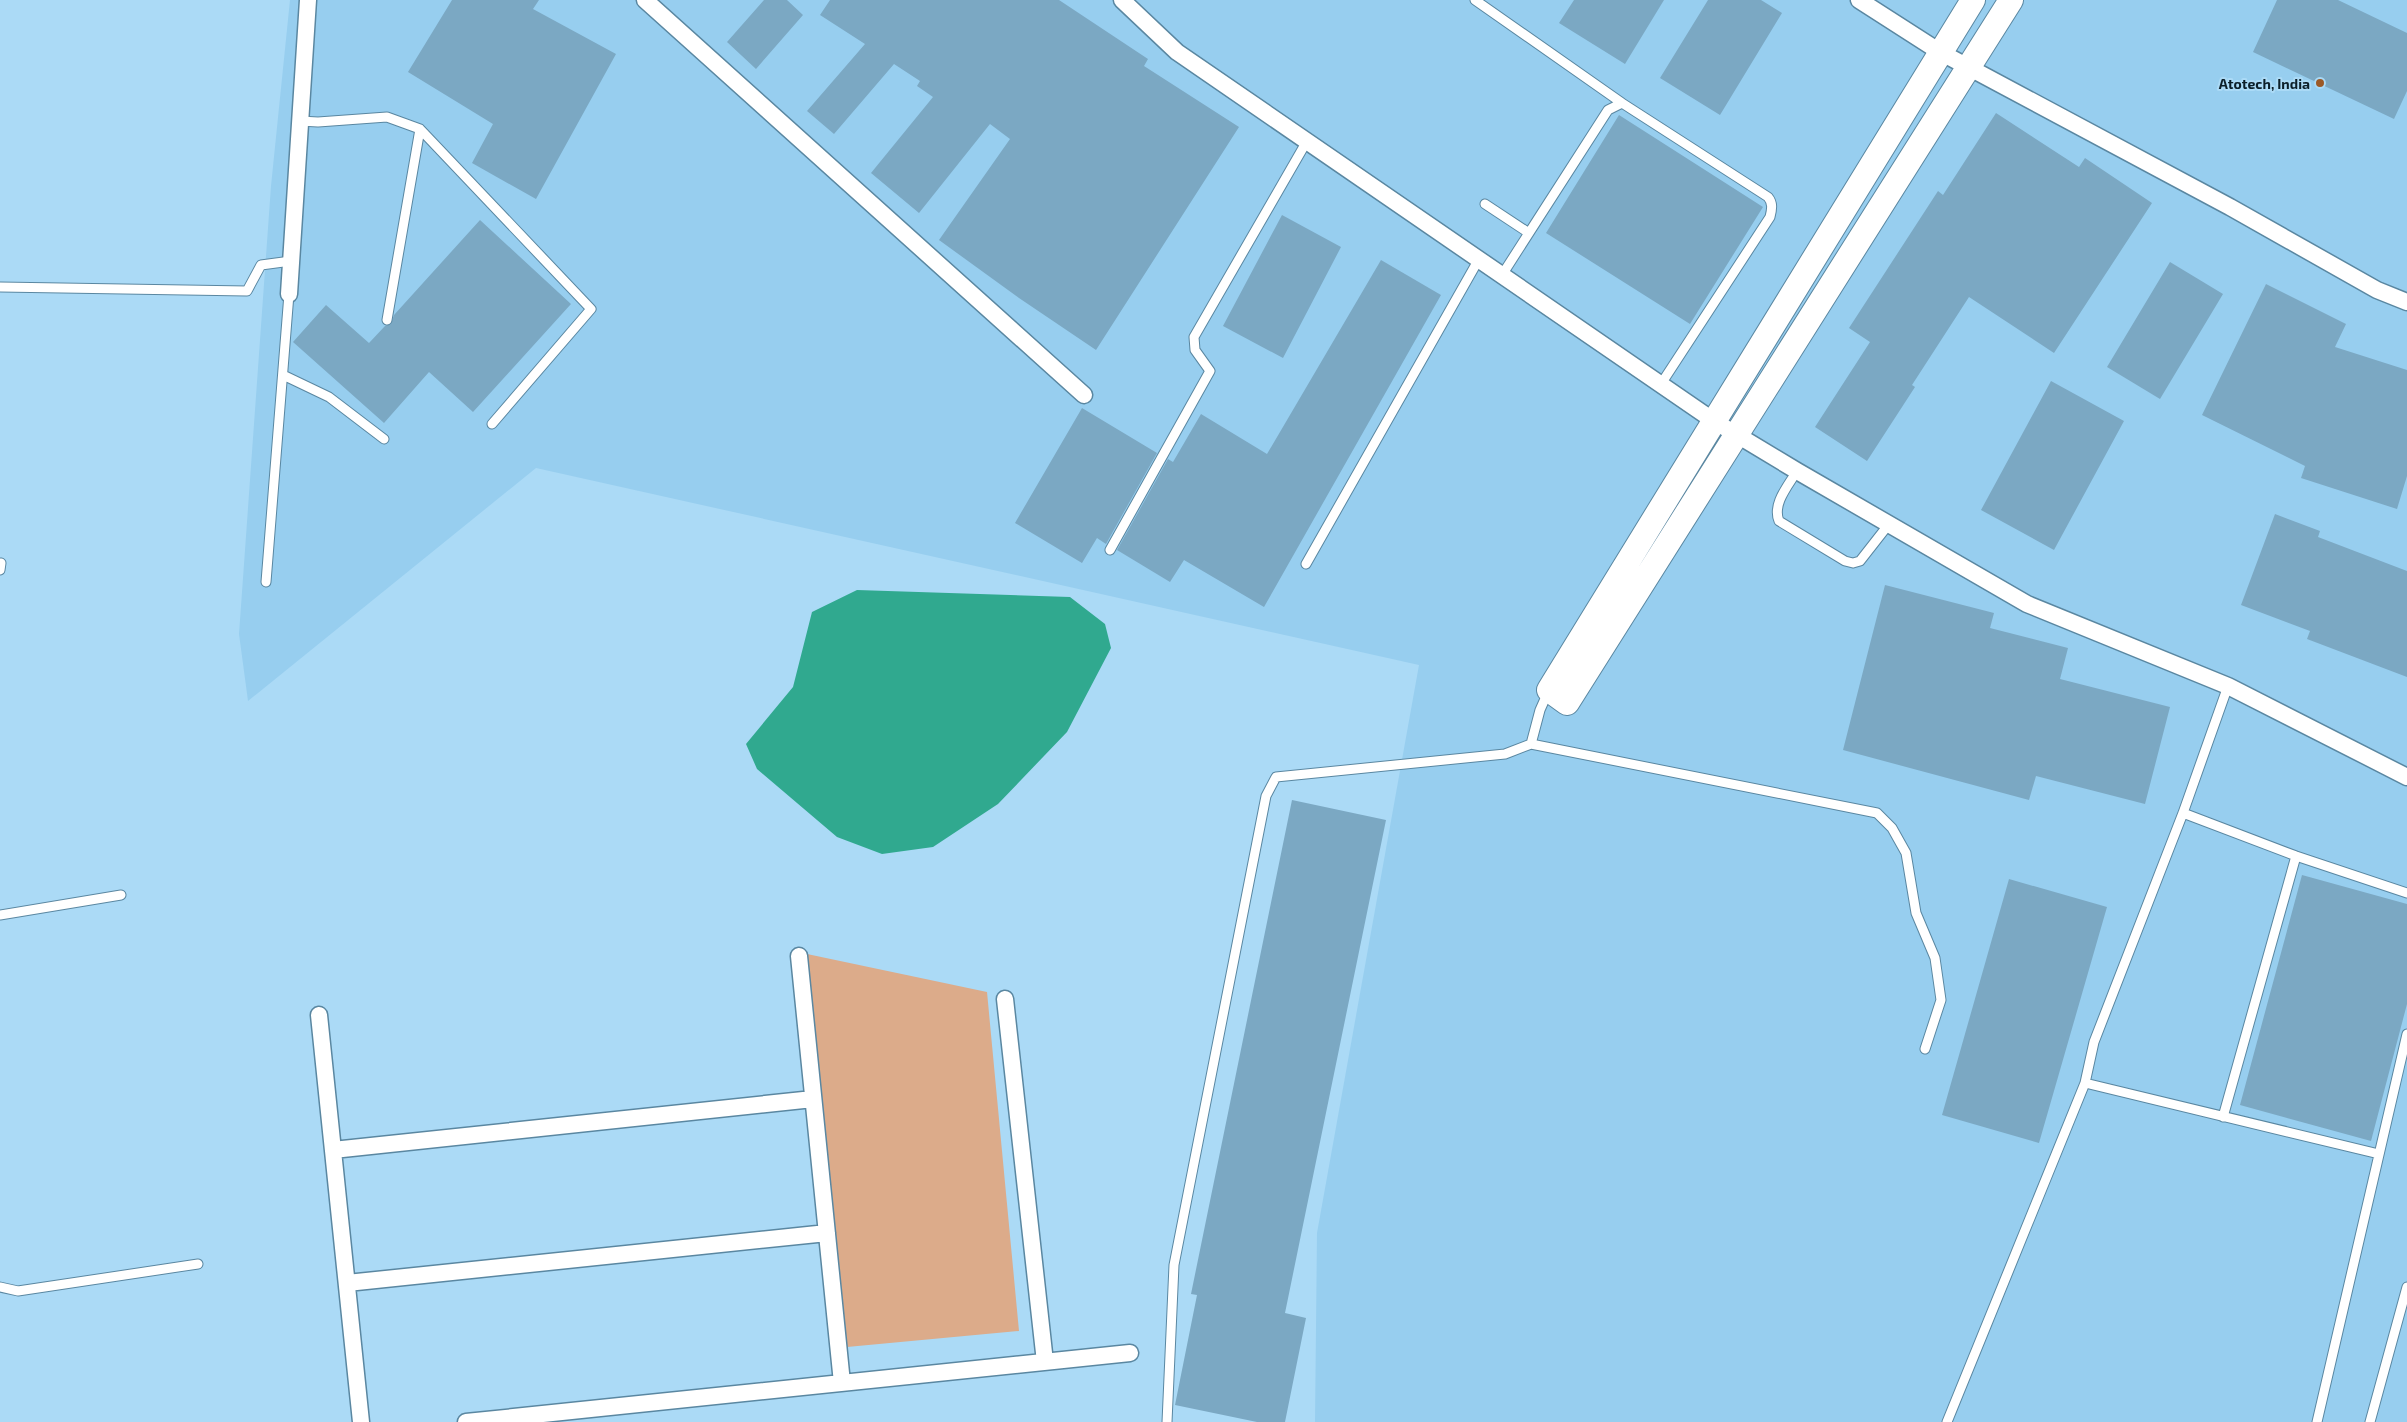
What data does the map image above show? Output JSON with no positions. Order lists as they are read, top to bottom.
{
  "places": ["Atotech, India"]
}
